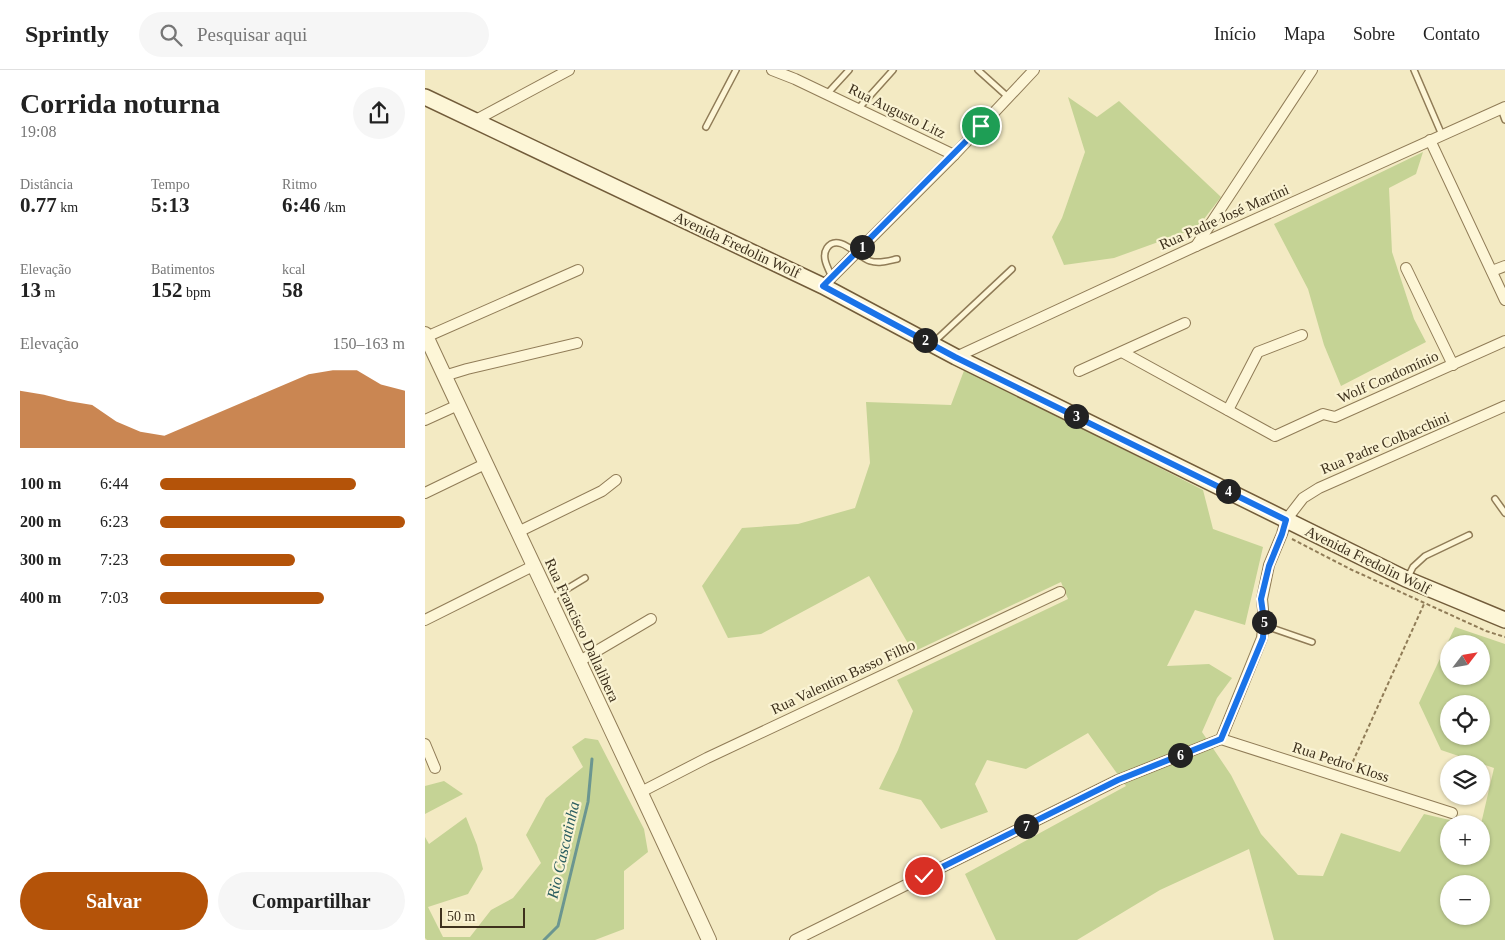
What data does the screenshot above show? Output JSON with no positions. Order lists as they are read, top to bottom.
{
  "streets": {
    "main road": ["Avenida Fredolin Wolf"],
    "street": [
      "Rua Augusto Litz",
      "Rua Padre José Martini",
      "Wolf Condomínio",
      "Rua Padre Colbacchini",
      "Rua Francisco Dallalibera",
      "Rua Valentim Basso Filho",
      "Rua Pedro Kloss"
    ]
  },
  "crossings": [
    ["Rua Padre José Martini", "Avenida Fredolin Wolf"],
    ["Avenida Fredolin Wolf", "Rua Padre Colbacchini"],
    ["Rua Padre Colbacchini", "Rua Pedro Kloss"],
    ["Rua Francisco Dallalibera", "Rua Valentim Basso Filho"]
  ],
  "water": ["Rio Cascatinha"],
  "scale_bar": "50 m",
  "north": "top right",
  "page": {
    "header": "Sprintly",
    "search": "Pesquisar aqui",
    "nav": [
      "Início",
      "Mapa",
      "Sobre",
      "Contato"
    ],
    "heading": ["Corrida noturna", "19:08"],
    "stats": [
      ["Distância", "0.77 km"],
      ["Tempo", "5:13"],
      ["Ritmo", "6:46 /km"],
      ["Elevação", "13 m"],
      ["Batimentos", "152 bpm"],
      ["kcal", "58"]
    ],
    "pins": [
      "1",
      "2",
      "3",
      "4",
      "5",
      "6",
      "7"
    ],
    "chart": ["Elevação", "150–163 m"],
    "list": [
      {
        "name": "100 m",
        "note": "6:44"
      },
      {
        "name": "200 m",
        "note": "6:23"
      },
      {
        "name": "300 m",
        "note": "7:23"
      },
      {
        "name": "400 m",
        "note": "7:03"
      }
    ],
    "map_buttons": ["+", "−"],
    "buttons": ["Salvar", "Compartilhar"],
    "scale": "50 m"
  }
}
